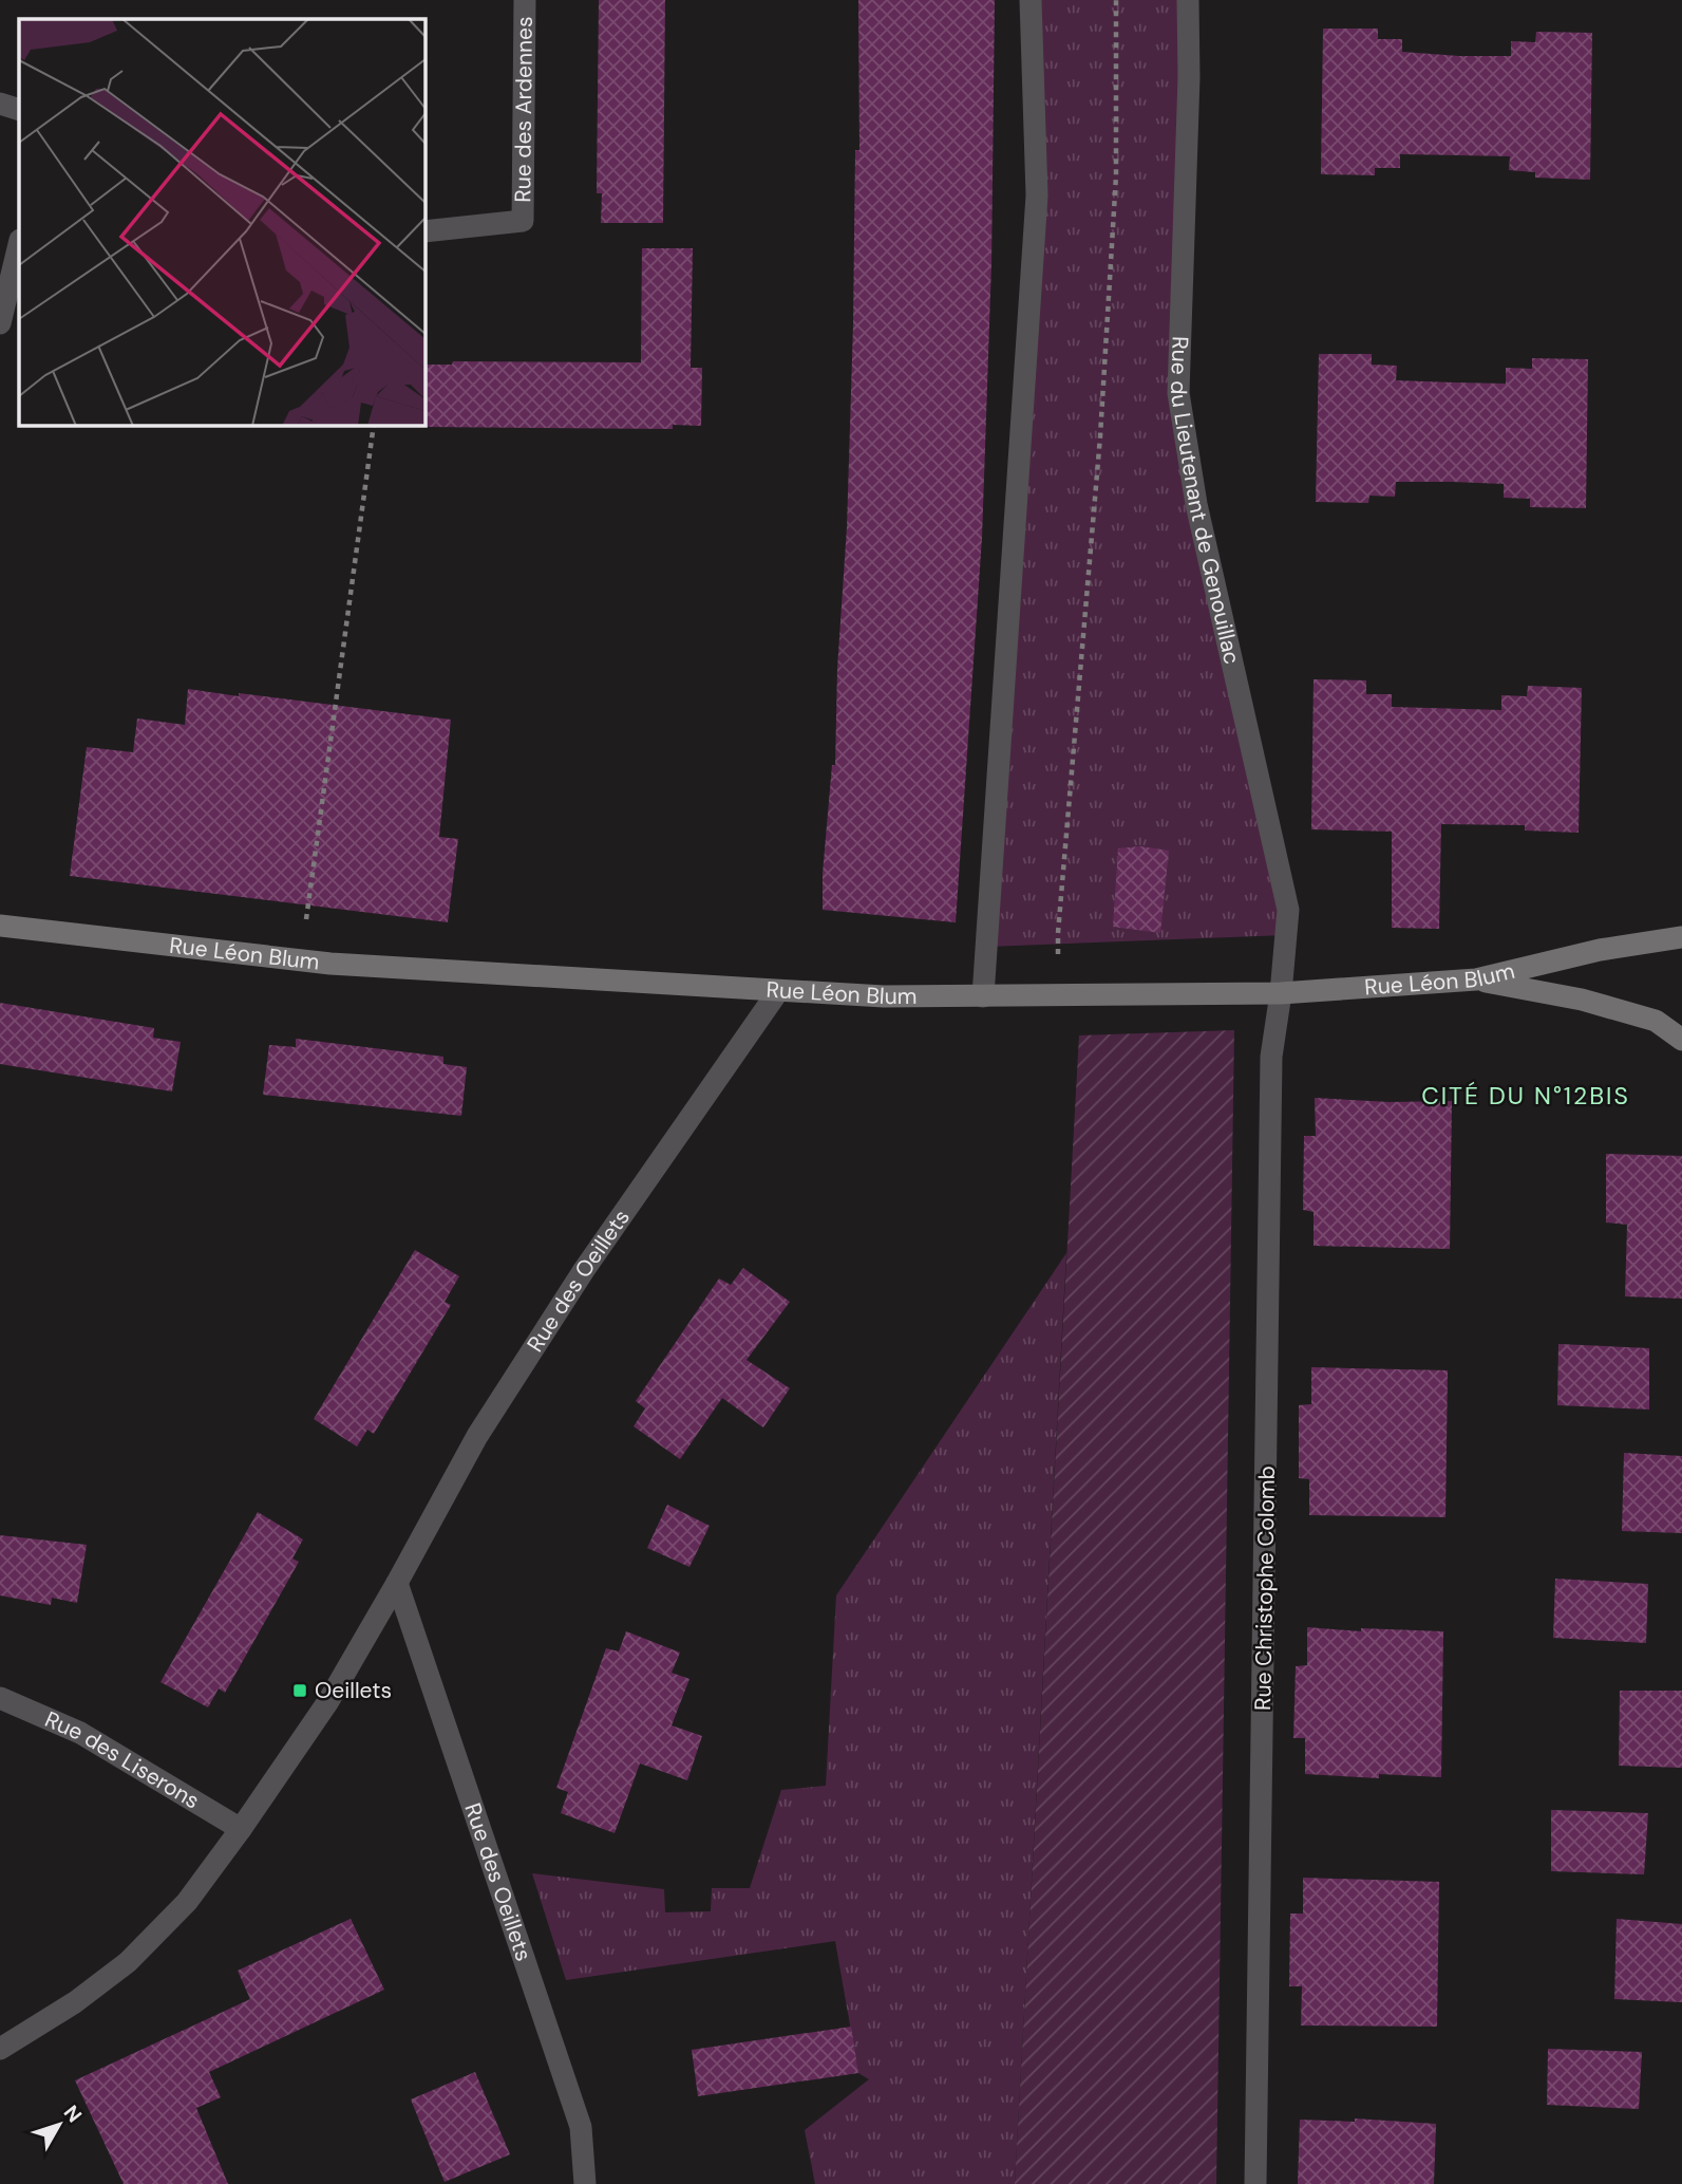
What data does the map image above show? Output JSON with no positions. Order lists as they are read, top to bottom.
{
  "streets": {
    "street": [
      "Rue des Ardennes",
      "Rue du Lieutenant de Genouillac",
      "Rue Léon Blum",
      "Rue des Oeillets",
      "Rue Christophe Colomb",
      "Rue des Liserons"
    ]
  },
  "crossings": [
    ["Rue du Lieutenant de Genouillac", "Rue Léon Blum"],
    ["Rue du Lieutenant de Genouillac", "Rue Christophe Colomb"],
    ["Rue Léon Blum", "Rue des Oeillets"],
    ["Rue Léon Blum", "Rue Christophe Colomb"],
    ["Rue des Oeillets", "Rue des Liserons"]
  ],
  "districts": ["CITÉ DU N°12BIS"],
  "places": {
    "transit": ["Oeillets"]
  },
  "north": "top right"
}
